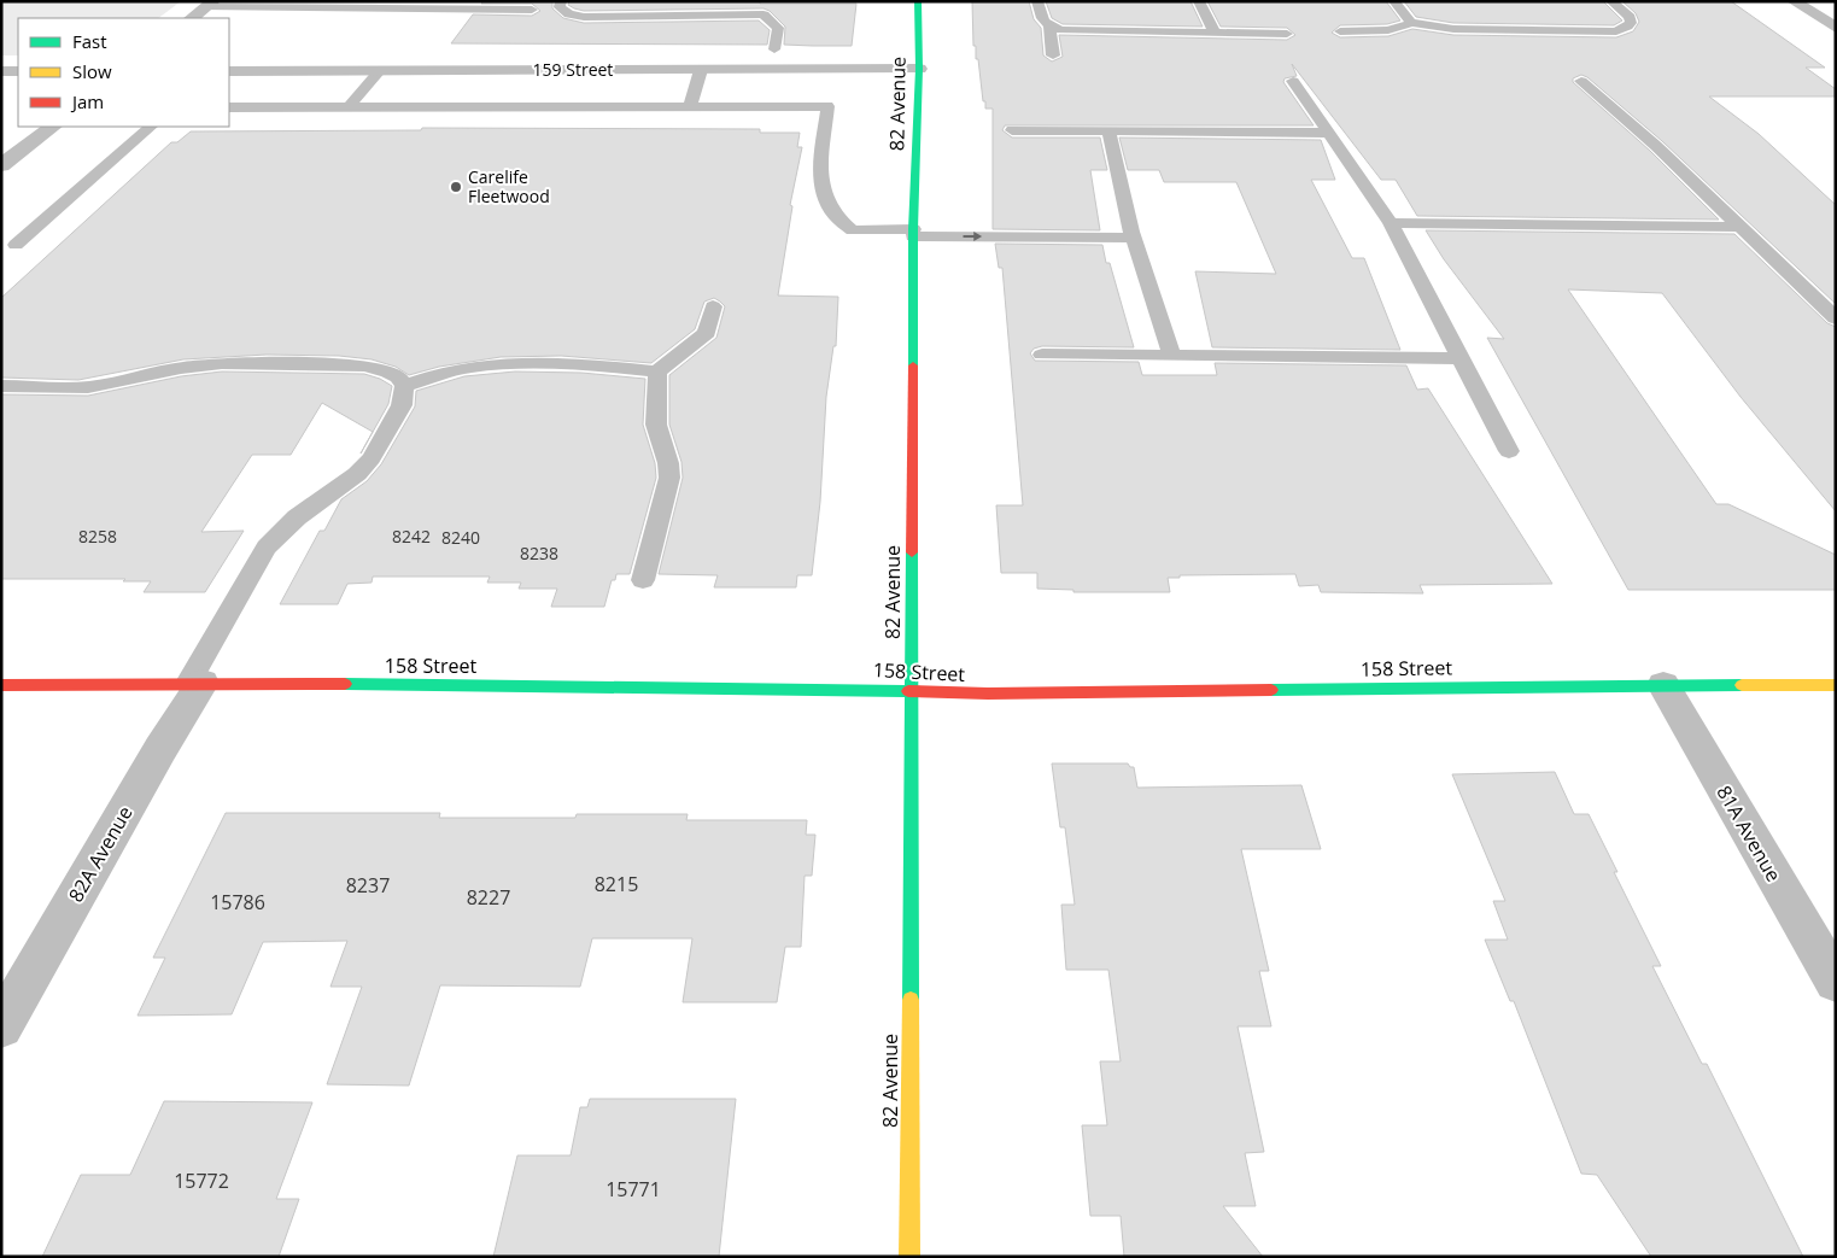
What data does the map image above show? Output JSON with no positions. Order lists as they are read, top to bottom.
{
  "streets": {
    "street": [
      "159 Street",
      "82 Avenue",
      "158 Street",
      "81A Avenue",
      "82A Avenue"
    ]
  },
  "crossings": [
    ["159 Street", "82 Avenue"],
    ["82 Avenue", "158 Street"],
    ["158 Street", "81A Avenue"],
    ["158 Street", "82A Avenue"]
  ],
  "places": ["Carelife Fleetwood"],
  "house_numbers": [
    "8258",
    "8242",
    "8240",
    "8238",
    "8215",
    "8237",
    "8227",
    "15786",
    "15772",
    "15771"
  ],
  "legend": ["Fast", "Slow", "Jam"]
}
